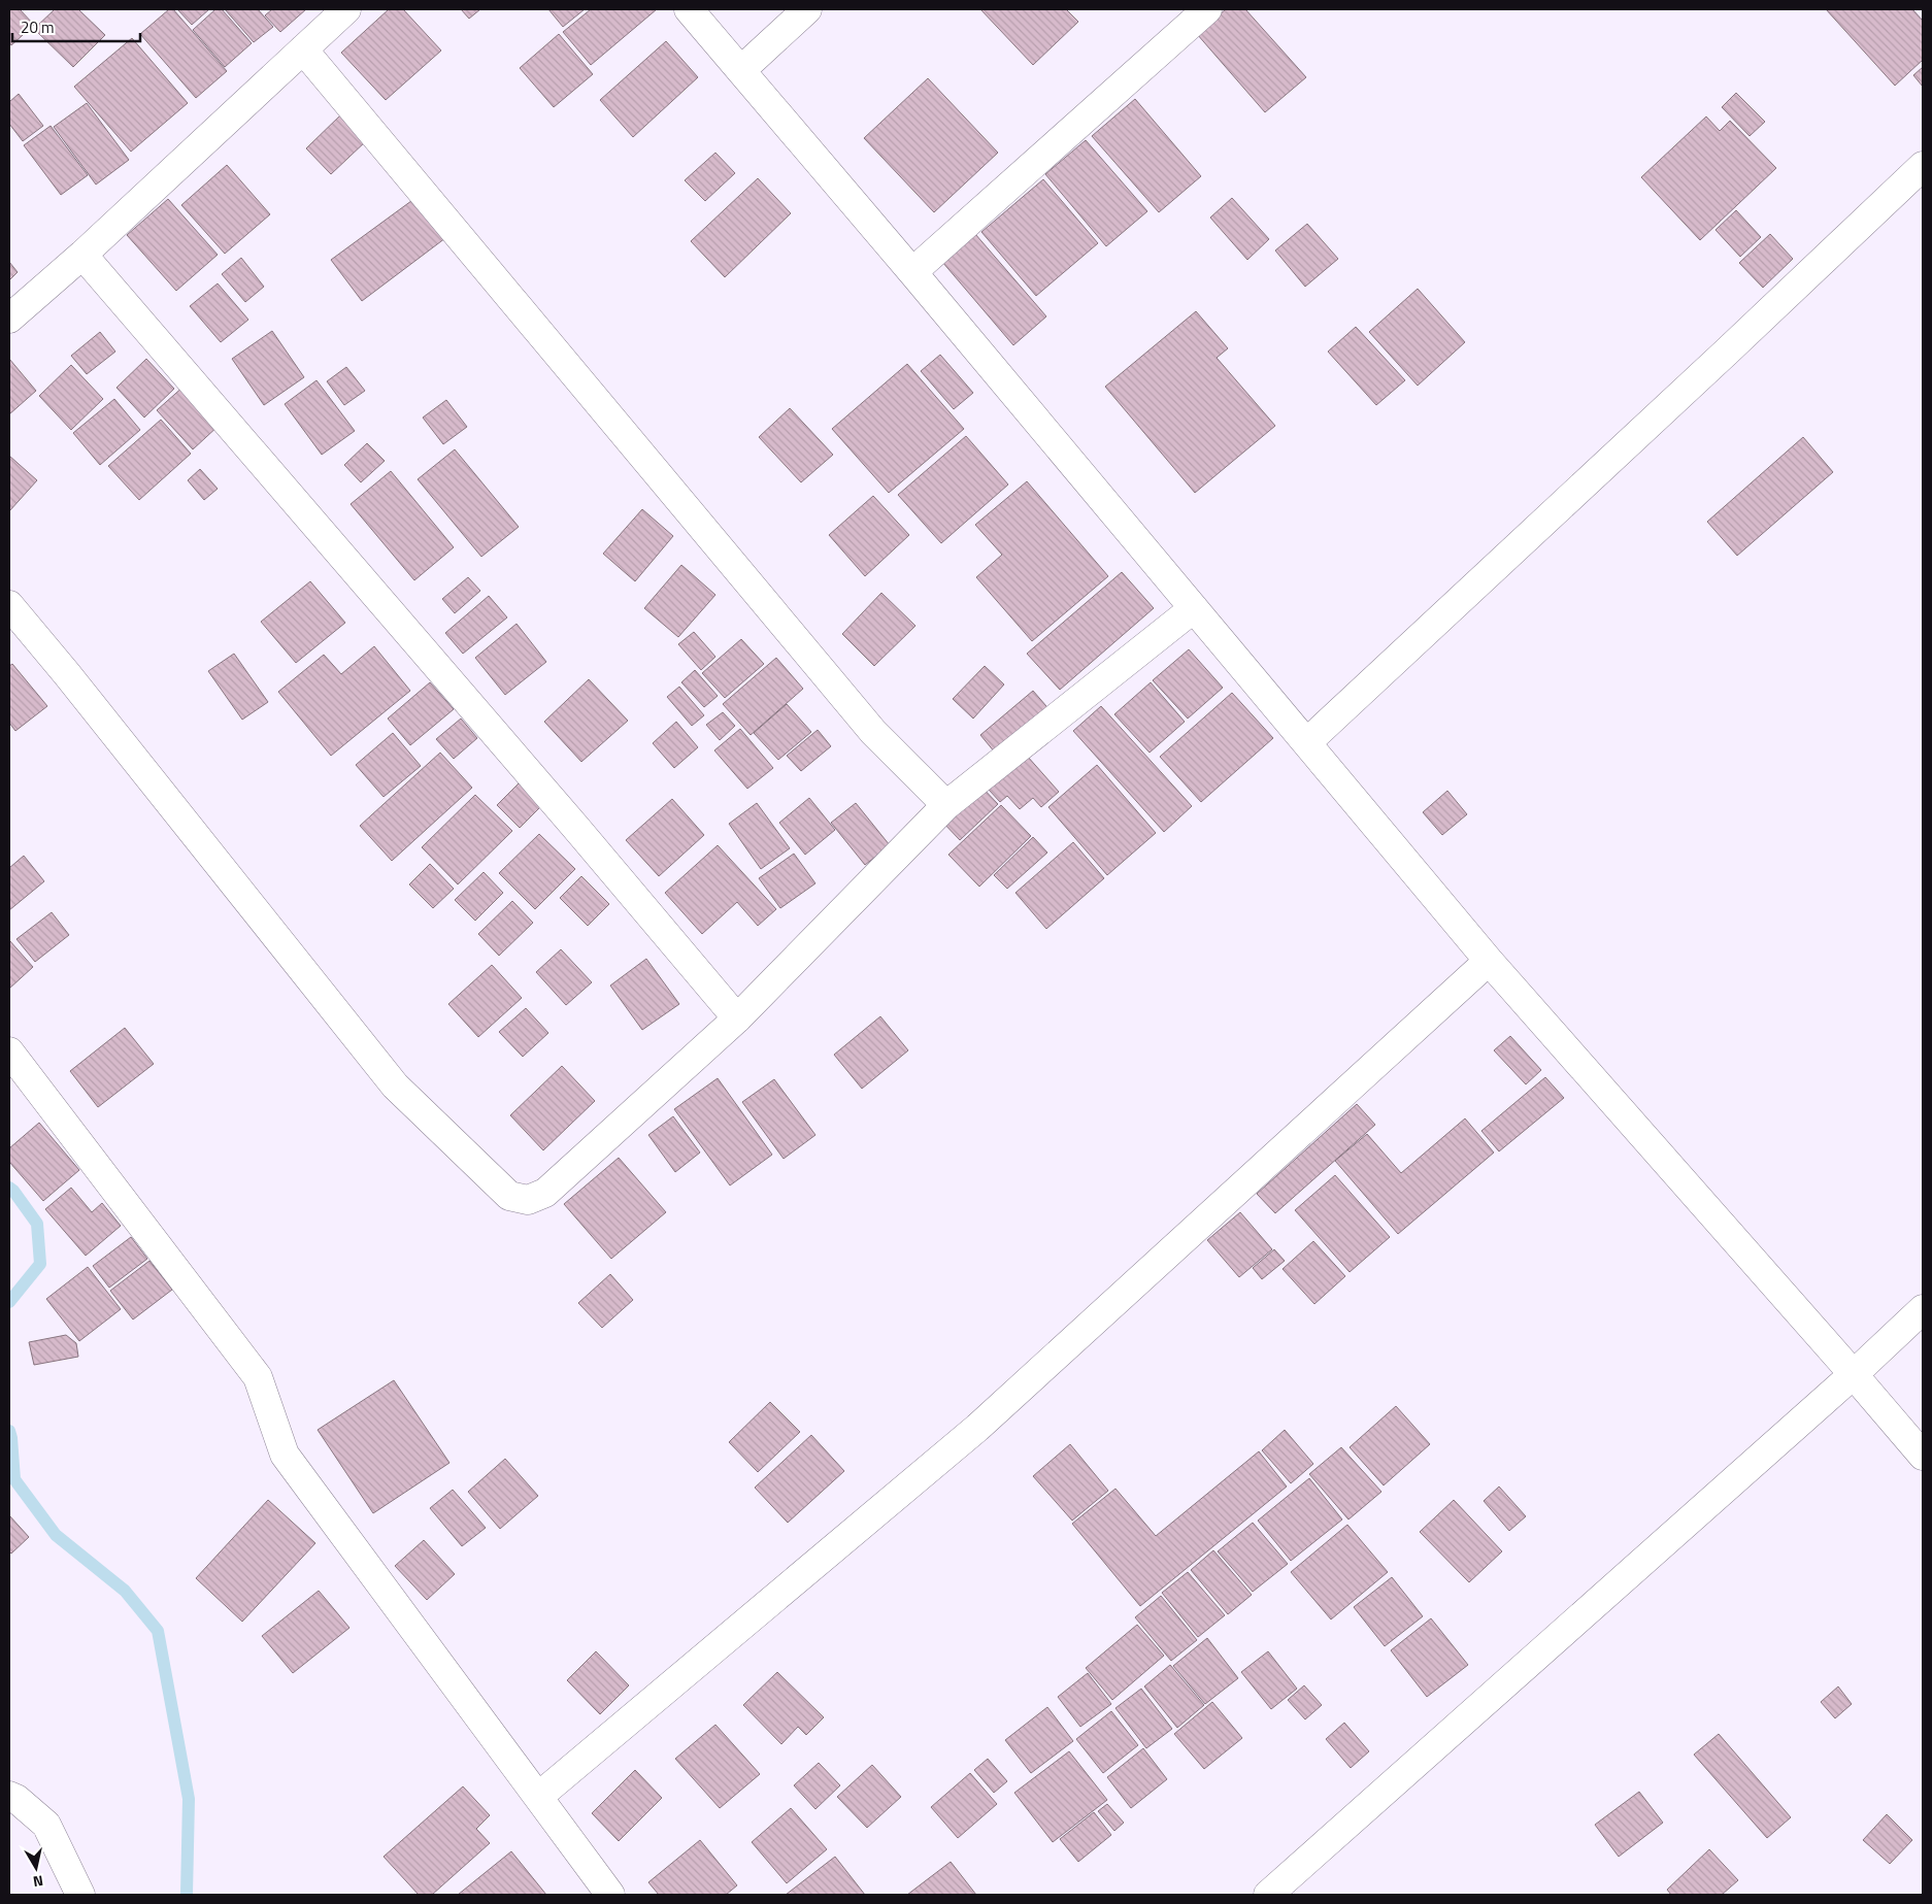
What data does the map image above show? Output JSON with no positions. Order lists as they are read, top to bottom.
{
  "scale_bar": "20 m",
  "north": "bottom"
}
